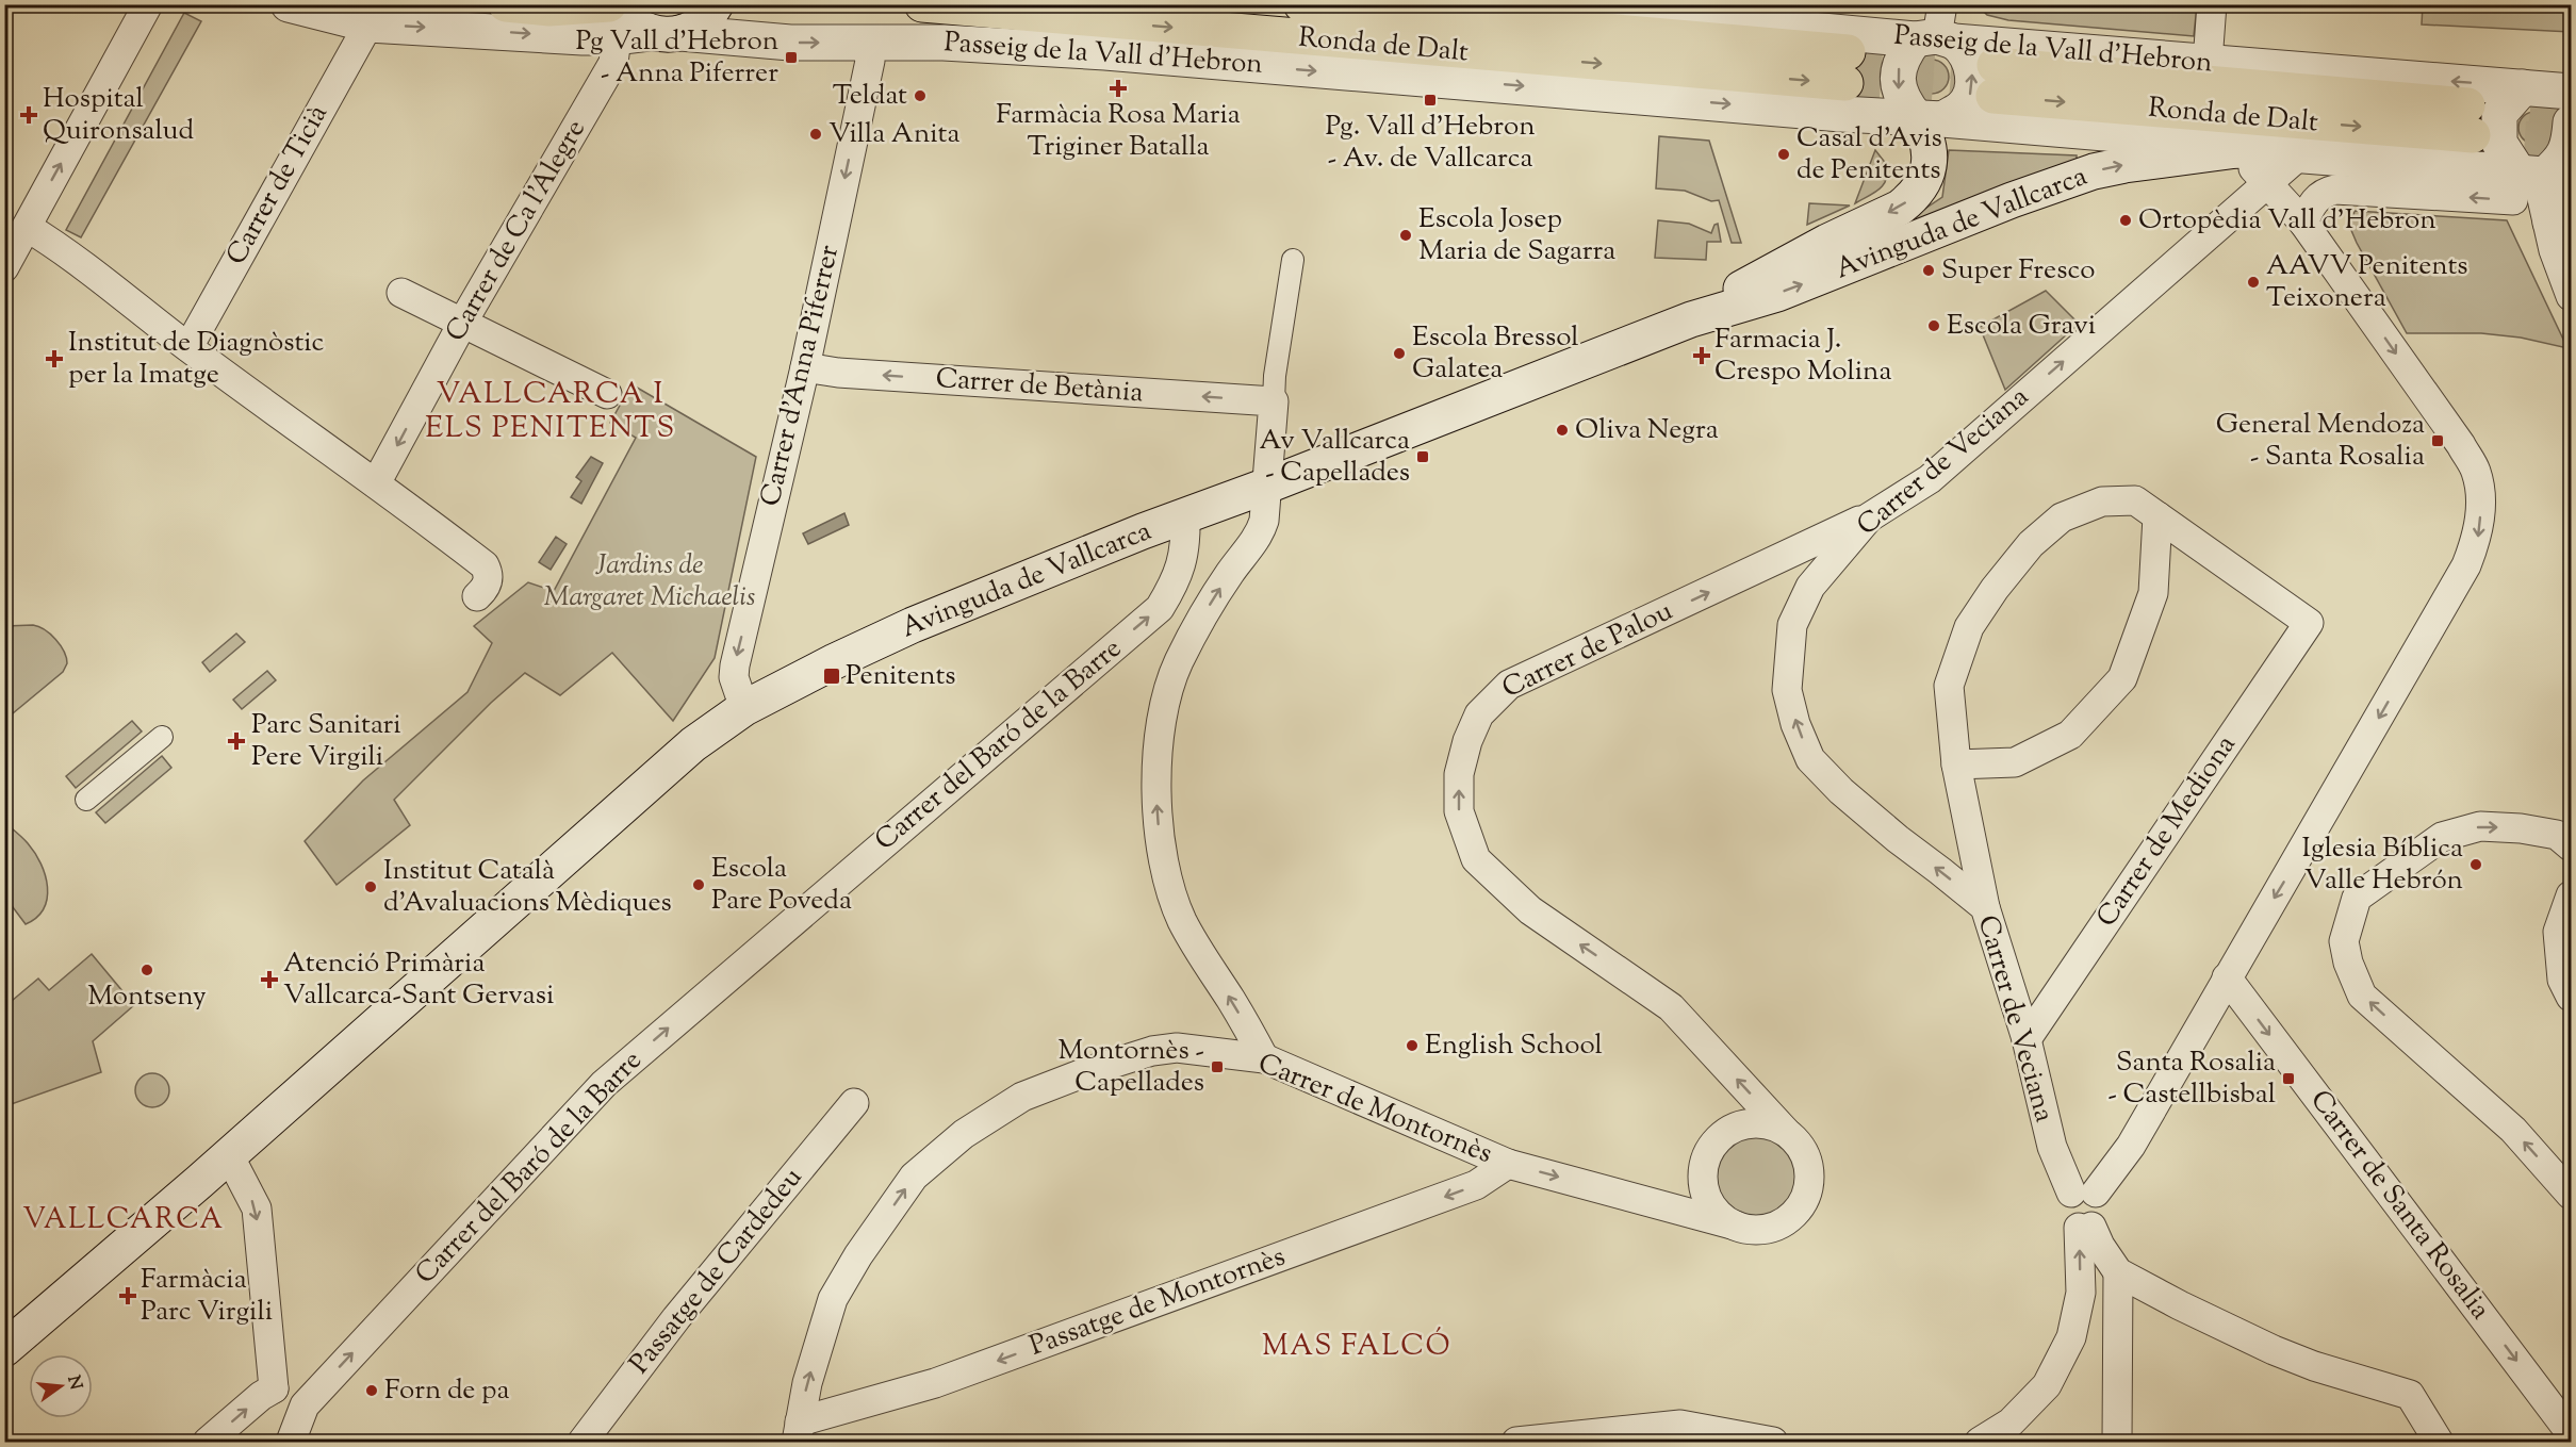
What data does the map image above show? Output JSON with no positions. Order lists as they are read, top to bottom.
{
  "streets": {
    "highway": ["Ronda de Dalt"],
    "street": [
      "Passeig de la Vall d'Hebron",
      "Carrer de Ticià",
      "Avinguda de Vallcarca",
      "Carrer de Ca l'Alegre",
      "Carrer d'Anna Piferrer",
      "Carrer de Betània",
      "Carrer de Veciana",
      "Carrer de Palou",
      "Carrer del Baró de la Barre",
      "Carrer de Mediona",
      "Carrer de Montornès",
      "Carrer de Santa Rosalia",
      "Passatge de Cardedeu",
      "Passatge de Montornès"
    ]
  },
  "crossings": [
    ["Passeig de la Vall d'Hebron", "Avinguda de Vallcarca"],
    ["Passeig de la Vall d'Hebron", "Carrer d'Anna Piferrer"],
    ["Passeig de la Vall d'Hebron", "Carrer de Veciana"],
    ["Avinguda de Vallcarca", "Carrer d'Anna Piferrer"],
    ["Avinguda de Vallcarca", "Carrer del Baró de la Barre"],
    ["Carrer d'Anna Piferrer", "Carrer de Betània"],
    ["Carrer de Veciana", "Carrer de Palou"],
    ["Carrer de Veciana", "Carrer de Mediona"],
    ["Carrer de Palou", "Carrer de Montornès"],
    ["Carrer de Montornès", "Passatge de Montornès"]
  ],
  "one_way": [
    "Carrer d'Anna Piferrer",
    "Carrer de Betània",
    "Carrer del Baró de la Barre",
    "Carrer de Montornès",
    "Carrer de Santa Rosalia",
    "Passatge de Montornès"
  ],
  "districts": ["VALLCARCA I ELS PENITENTS", "VALLCARCA", "MAS FALCÓ"],
  "parks": ["Jardins de Margaret Michaelis"],
  "places": {
    "transit": [
      "Pg Vall d'Hebron - Anna Piferrer",
      "Pg. Vall d'Hebron - Av. de Vallcarca",
      "General Mendoza - Santa Rosalia",
      "Av Vallcarca - Capellades",
      "Penitents",
      "Montornès - Capellades",
      "Santa Rosalia - Castellbisbal"
    ],
    "health": [
      "Farmàcia Rosa Maria Triginer Batalla",
      "Hospital Quironsalud",
      "Farmacia J. Crespo Molina",
      "Institut de Diagnòstic per la Imatge",
      "Parc Sanitari Pere Virgili",
      "Atenció Primària Vallcarca-Sant Gervasi",
      "Farmàcia Parc Virgili"
    ],
    "other": [
      "Teldat",
      "Villa Anita",
      "Casal d'Avis de Penitents",
      "Ortopèdia Vall d'Hebron",
      "Escola Josep Maria de Sagarra",
      "Super Fresco",
      "AAVV Penitents Teixonera",
      "Escola Gravi",
      "Escola Bressol Galatea",
      "Oliva Negra",
      "Iglesia Bíblica Valle Hebrón",
      "Escola Pare Poveda",
      "Institut Català d'Avaluacions Mèdiques",
      "Montseny",
      "English School",
      "Forn de pa"
    ]
  },
  "north": "right"
}
